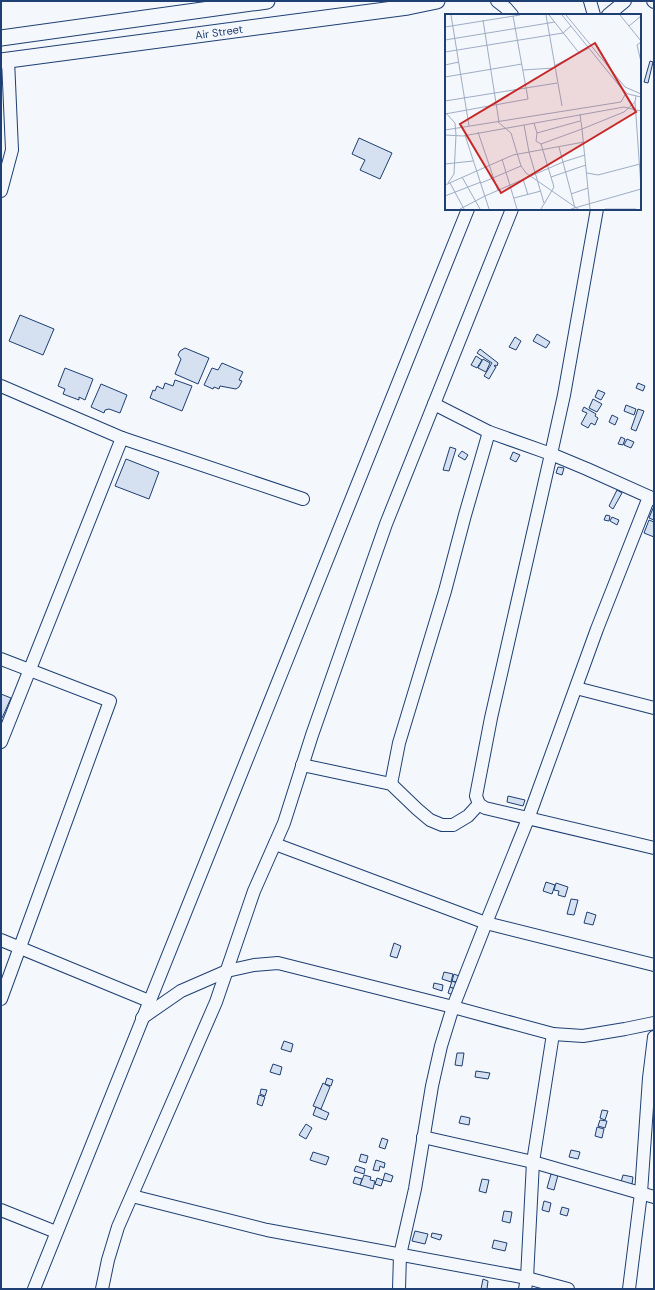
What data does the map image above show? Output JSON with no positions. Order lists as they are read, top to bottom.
{
  "streets": {
    "main road": ["Air Street"]
  }
}
